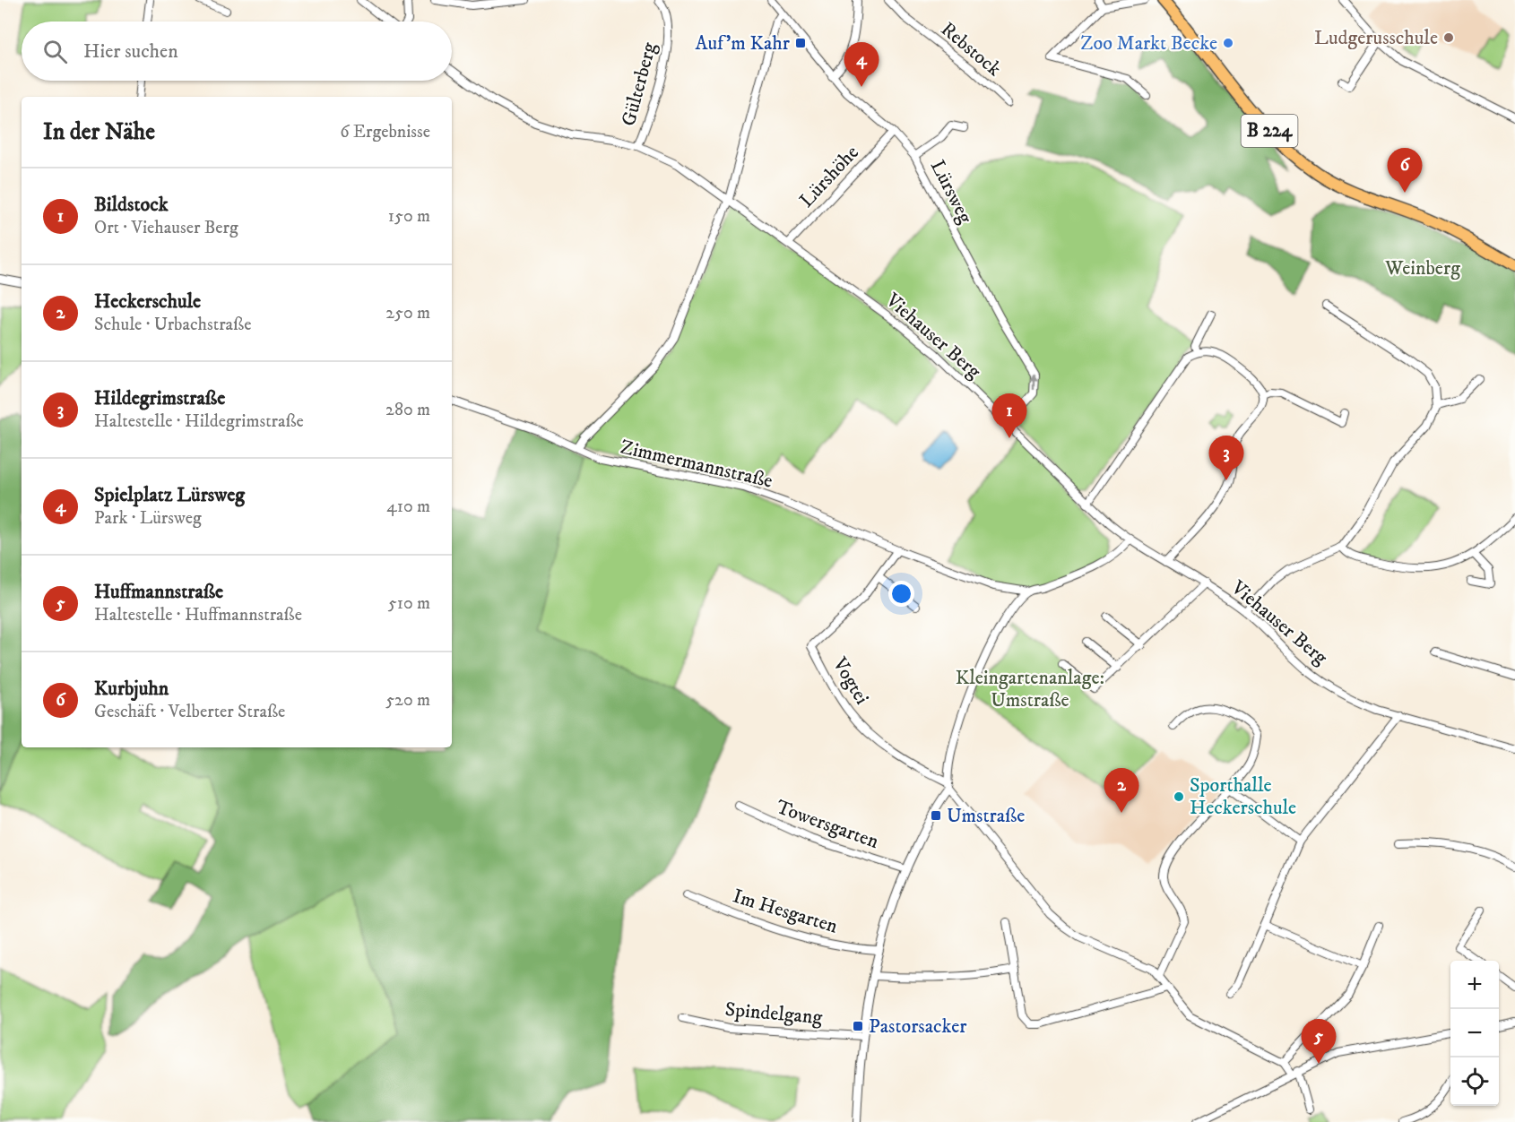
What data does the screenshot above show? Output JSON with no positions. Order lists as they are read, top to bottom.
{
  "streets": {
    "main road": ["B 224"],
    "street": [
      "Rebstock",
      "Gülterberg",
      "Lürshöhe",
      "Lürsweg",
      "Viehauser Berg",
      "Zimmermannstraße",
      "Vogtei",
      "Towersgarten",
      "Im Hesgarten",
      "Spindelgang"
    ]
  },
  "crossings": [
    ["Gülterberg", "Viehauser Berg"],
    ["Lürshöhe", "Lürsweg"],
    ["Lürshöhe", "Viehauser Berg"],
    ["Lürsweg", "Viehauser Berg"],
    ["Zimmermannstraße", "Vogtei"]
  ],
  "one_way": ["Lürsweg"],
  "parks": ["Weinberg", "Kleingartenanlage: Umstraße"],
  "places": {
    "other": ["Ludgerusschule", "Zoo Markt Becke", "Sporthalle Heckerschule"],
    "transit": ["Auf'm Kahr", "Umstraße", "Pastorsacker"]
  },
  "page": {
    "search": "Hier suchen",
    "pins": [
      "4",
      "6",
      "1",
      "3",
      "2",
      "5"
    ],
    "heading": ["In der Nähe", "6 Ergebnisse"],
    "list": [
      {
        "mark": "1",
        "name": "Bildstock",
        "note": "Ort · Viehauser Berg",
        "value": "150 m"
      },
      {
        "mark": "2",
        "name": "Heckerschule",
        "note": "Schule · Urbachstraße",
        "value": "250 m"
      },
      {
        "mark": "3",
        "name": "Hildegrimstraße",
        "note": "Haltestelle · Hildegrimstraße",
        "value": "280 m"
      },
      {
        "mark": "4",
        "name": "Spielplatz Lürsweg",
        "note": "Park · Lürsweg",
        "value": "410 m"
      },
      {
        "mark": "5",
        "name": "Huffmannstraße",
        "note": "Haltestelle · Huffmannstraße",
        "value": "510 m"
      },
      {
        "mark": "6",
        "name": "Kurbjuhn",
        "note": "Geschäft · Velberter Straße",
        "value": "520 m"
      }
    ],
    "map_buttons": ["+", "−"]
  }
}
